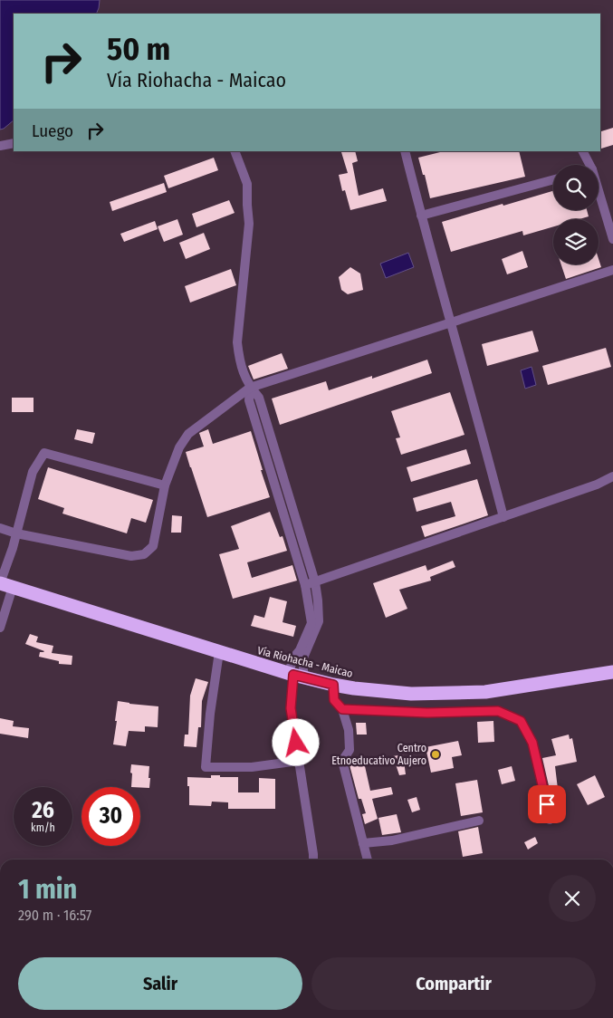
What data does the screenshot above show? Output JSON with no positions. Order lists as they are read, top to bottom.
{
  "streets": {
    "highway": ["Vía Riohacha - Maicao"]
  },
  "places": ["Centro Etnoeducativo Aujero"],
  "page": {
    "turn": ["50 m", "Vía Riohacha - Maicao"],
    "then": "Luego",
    "speed": "26 km/h",
    "limit": "30",
    "heading": ["1 min", "290 m · 16:57"],
    "buttons": ["Salir", "Compartir"]
  }
}
